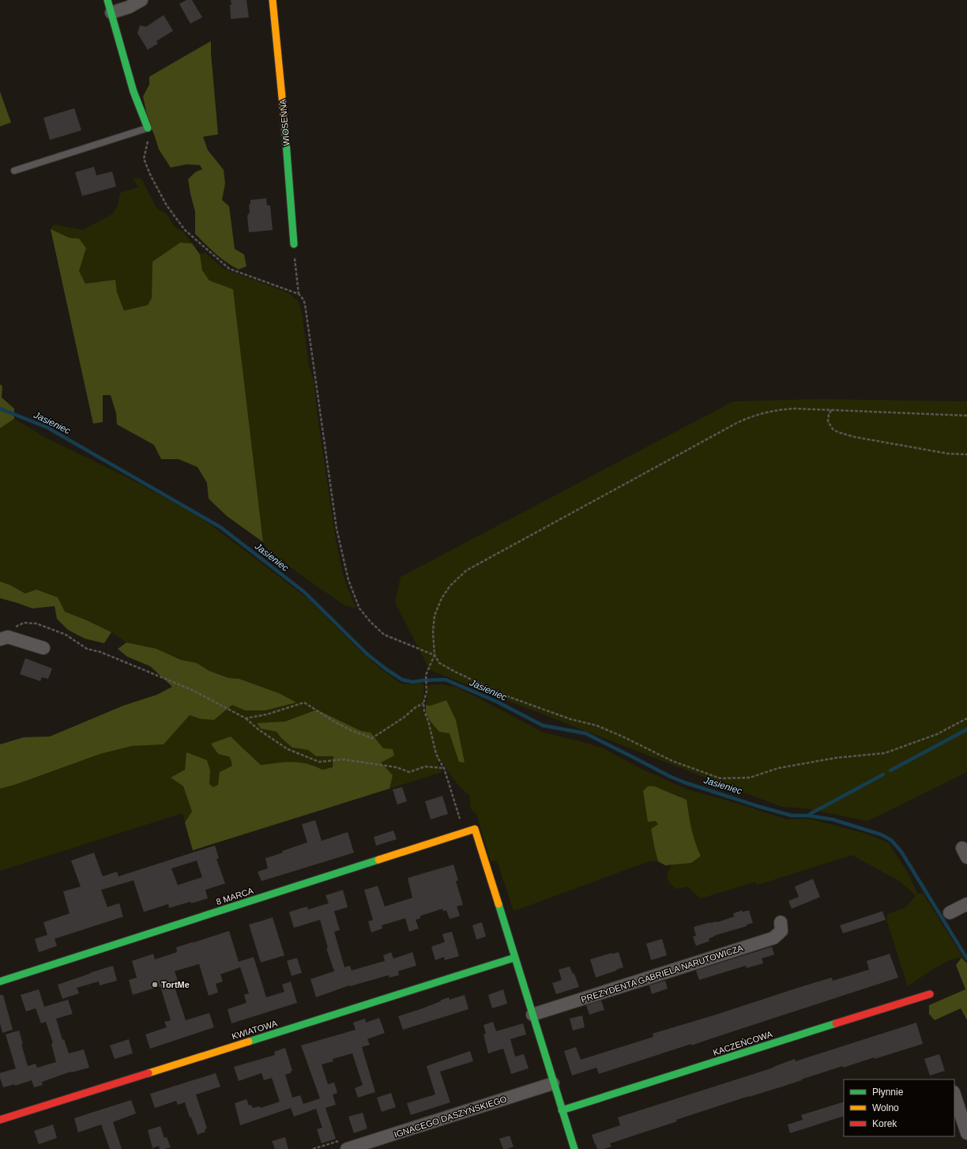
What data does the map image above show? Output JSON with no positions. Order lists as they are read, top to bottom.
{
  "streets": {
    "street": [
      "WIOSENNA",
      "8 MARCA",
      "PREZYDENTA GABRIELA NARUTOWICZA",
      "KWIATOWA",
      "KACZEŃCOWA",
      "IGNACEGO DASZYŃSKIEGO"
    ]
  },
  "crossings": [
    ["8 MARCA", "KWIATOWA"]
  ],
  "water": ["Jasieniec"],
  "places": ["TortMe"],
  "legend": ["Płynnie", "Wolno", "Korek"]
}
